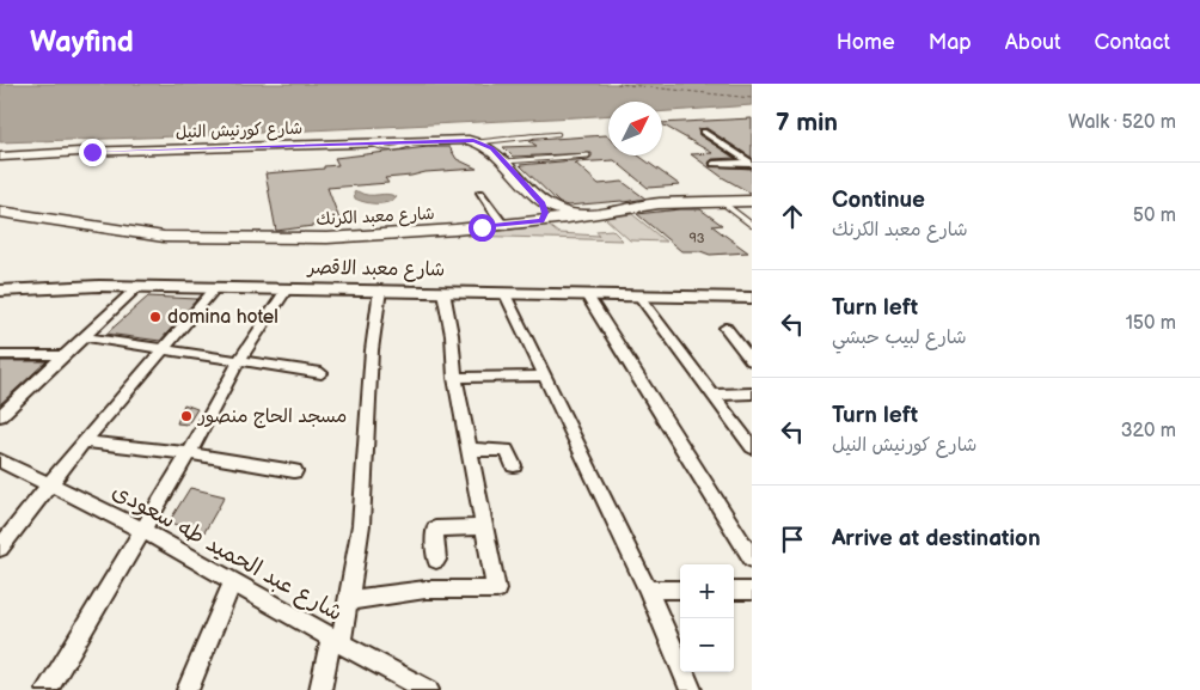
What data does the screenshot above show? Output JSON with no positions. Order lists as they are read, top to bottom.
{
  "streets": {
    "main road": ["شارع كورنيش النيل", "شارع معبد الكرنك", "شارع معبد الاقصر"],
    "street": ["شارع عبد الحميد طه سعودى"]
  },
  "places": ["domina hotel", "مسجد الحاج منصور"],
  "house_numbers": ["93"],
  "north": "top right",
  "page": {
    "header": "Wayfind",
    "nav": [
      "Home",
      "Map",
      "About",
      "Contact"
    ],
    "heading": ["7 min", "Walk · 520 m"],
    "list": [
      ["Continue", "شارع معبد الكرنك", "50 m"],
      ["Turn left", "شارع لبيب حبشي", "150 m"],
      ["Turn left", "شارع كورنيش النيل", "320 m"],
      "Arrive at destination"
    ],
    "map_buttons": ["+", "−"]
  }
}
